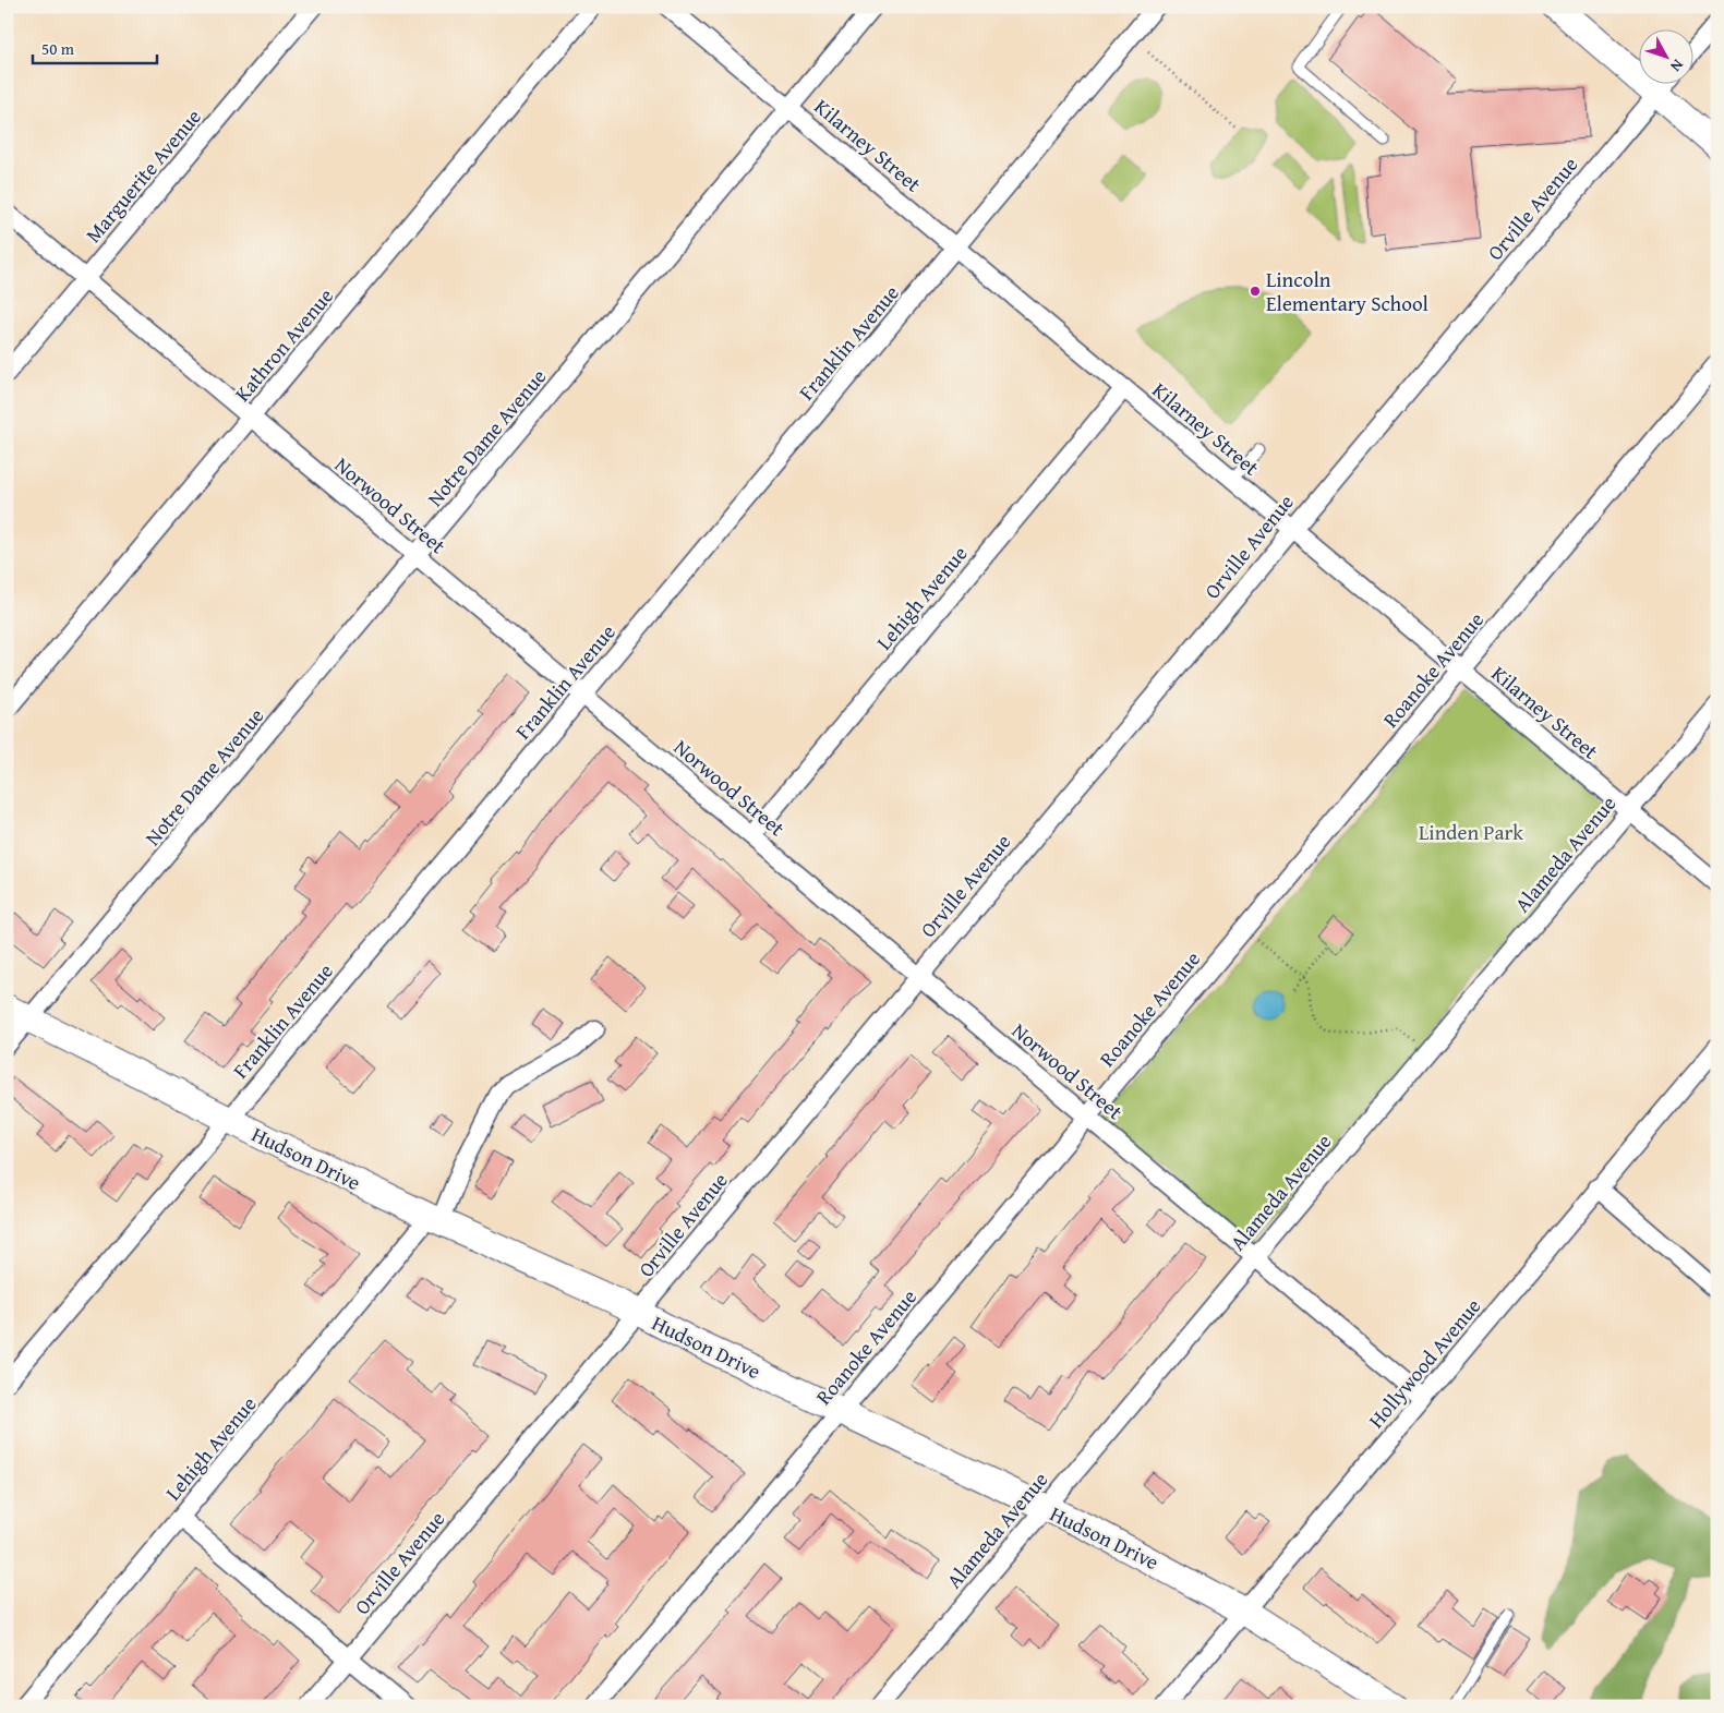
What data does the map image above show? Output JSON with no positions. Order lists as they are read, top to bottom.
{
  "streets": {
    "street": [
      "Kilarney Street",
      "Marguerite Avenue",
      "Orville Avenue",
      "Franklin Avenue",
      "Kathron Avenue",
      "Notre Dame Avenue",
      "Norwood Street",
      "Lehigh Avenue",
      "Roanoke Avenue",
      "Alameda Avenue",
      "Hudson Drive",
      "Hollywood Avenue"
    ]
  },
  "crossings": [
    ["Kilarney Street", "Orville Avenue"],
    ["Kilarney Street", "Franklin Avenue"],
    ["Kilarney Street", "Notre Dame Avenue"],
    ["Kilarney Street", "Lehigh Avenue"],
    ["Kilarney Street", "Roanoke Avenue"],
    ["Kilarney Street", "Alameda Avenue"],
    ["Marguerite Avenue", "Norwood Street"],
    ["Orville Avenue", "Norwood Street"],
    ["Orville Avenue", "Hudson Drive"],
    ["Franklin Avenue", "Norwood Street"],
    ["Franklin Avenue", "Hudson Drive"],
    ["Kathron Avenue", "Norwood Street"],
    ["Notre Dame Avenue", "Norwood Street"],
    ["Notre Dame Avenue", "Hudson Drive"],
    ["Norwood Street", "Lehigh Avenue"],
    ["Norwood Street", "Roanoke Avenue"],
    ["Norwood Street", "Alameda Avenue"],
    ["Norwood Street", "Hollywood Avenue"],
    ["Lehigh Avenue", "Hudson Drive"],
    ["Roanoke Avenue", "Hudson Drive"],
    ["Alameda Avenue", "Hudson Drive"],
    ["Hudson Drive", "Hollywood Avenue"]
  ],
  "parks": ["Linden Park"],
  "places": ["Lincoln Elementary School"],
  "scale_bar": "50 m",
  "north": "bottom right"
}
